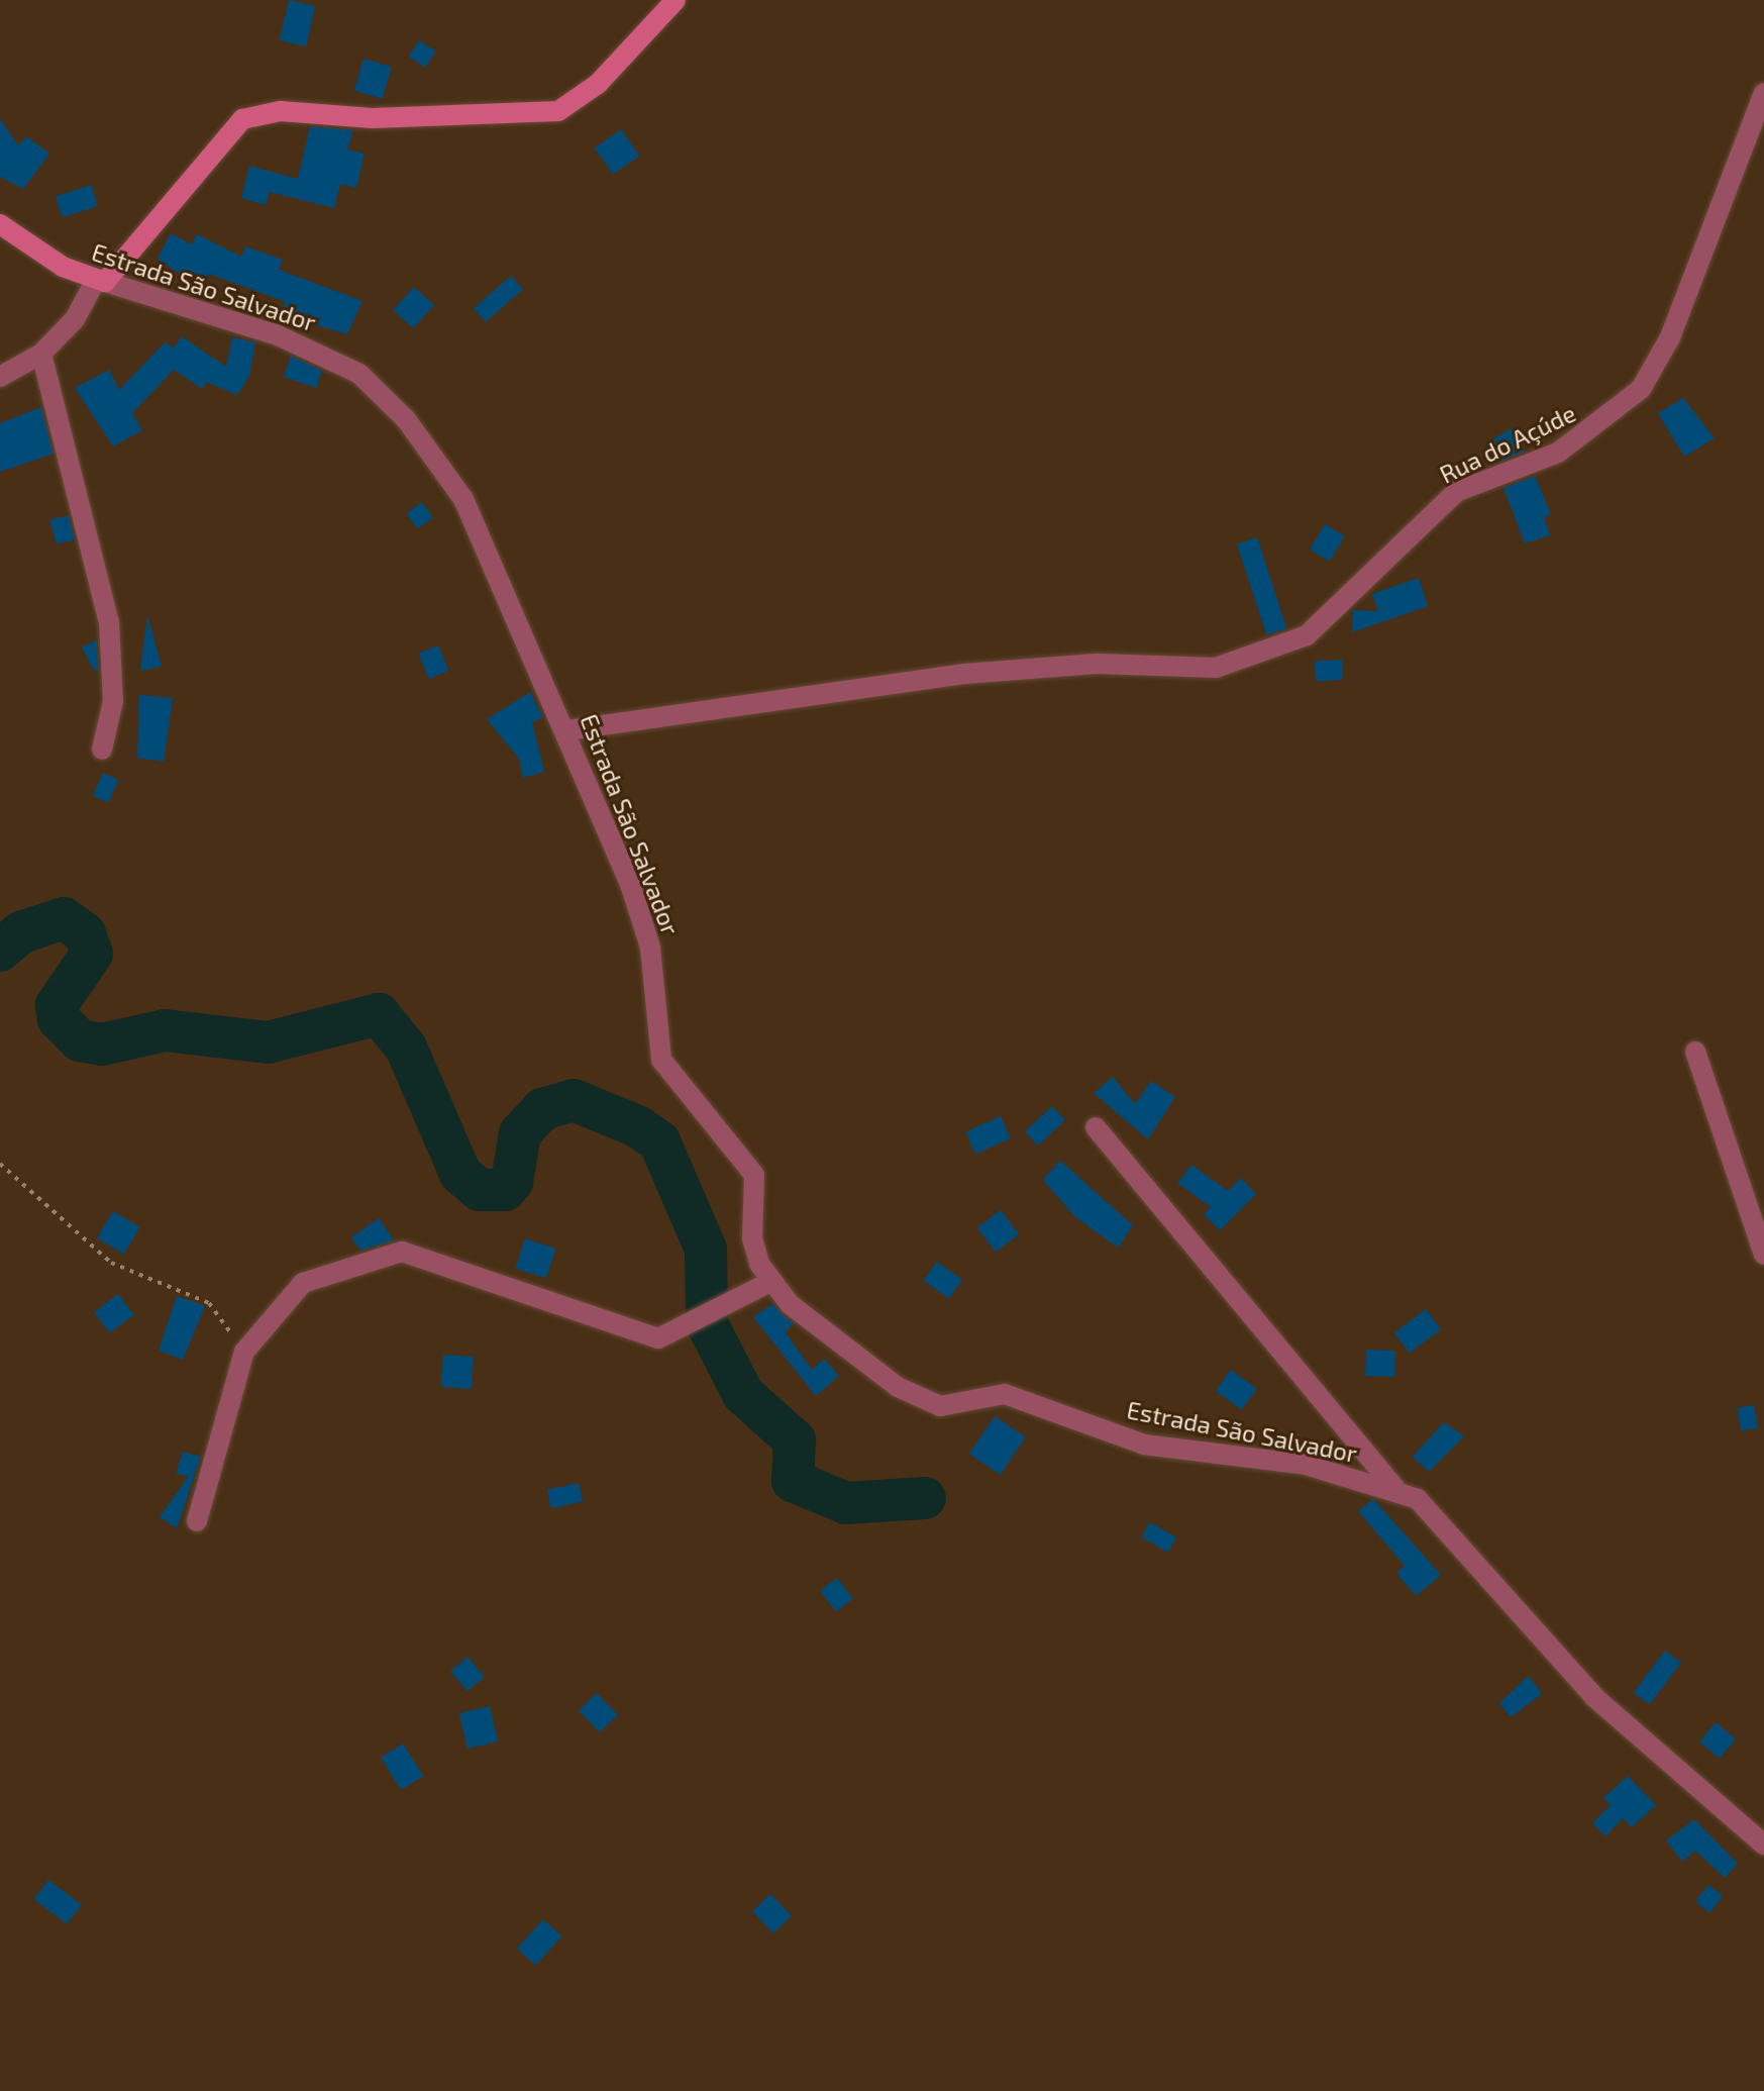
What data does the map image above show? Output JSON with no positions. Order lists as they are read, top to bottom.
{
  "streets": {
    "street": ["Estrada São Salvador", "Rua do Açúde"]
  },
  "crossings": [
    ["Estrada São Salvador", "Rua do Açúde"]
  ]
}
